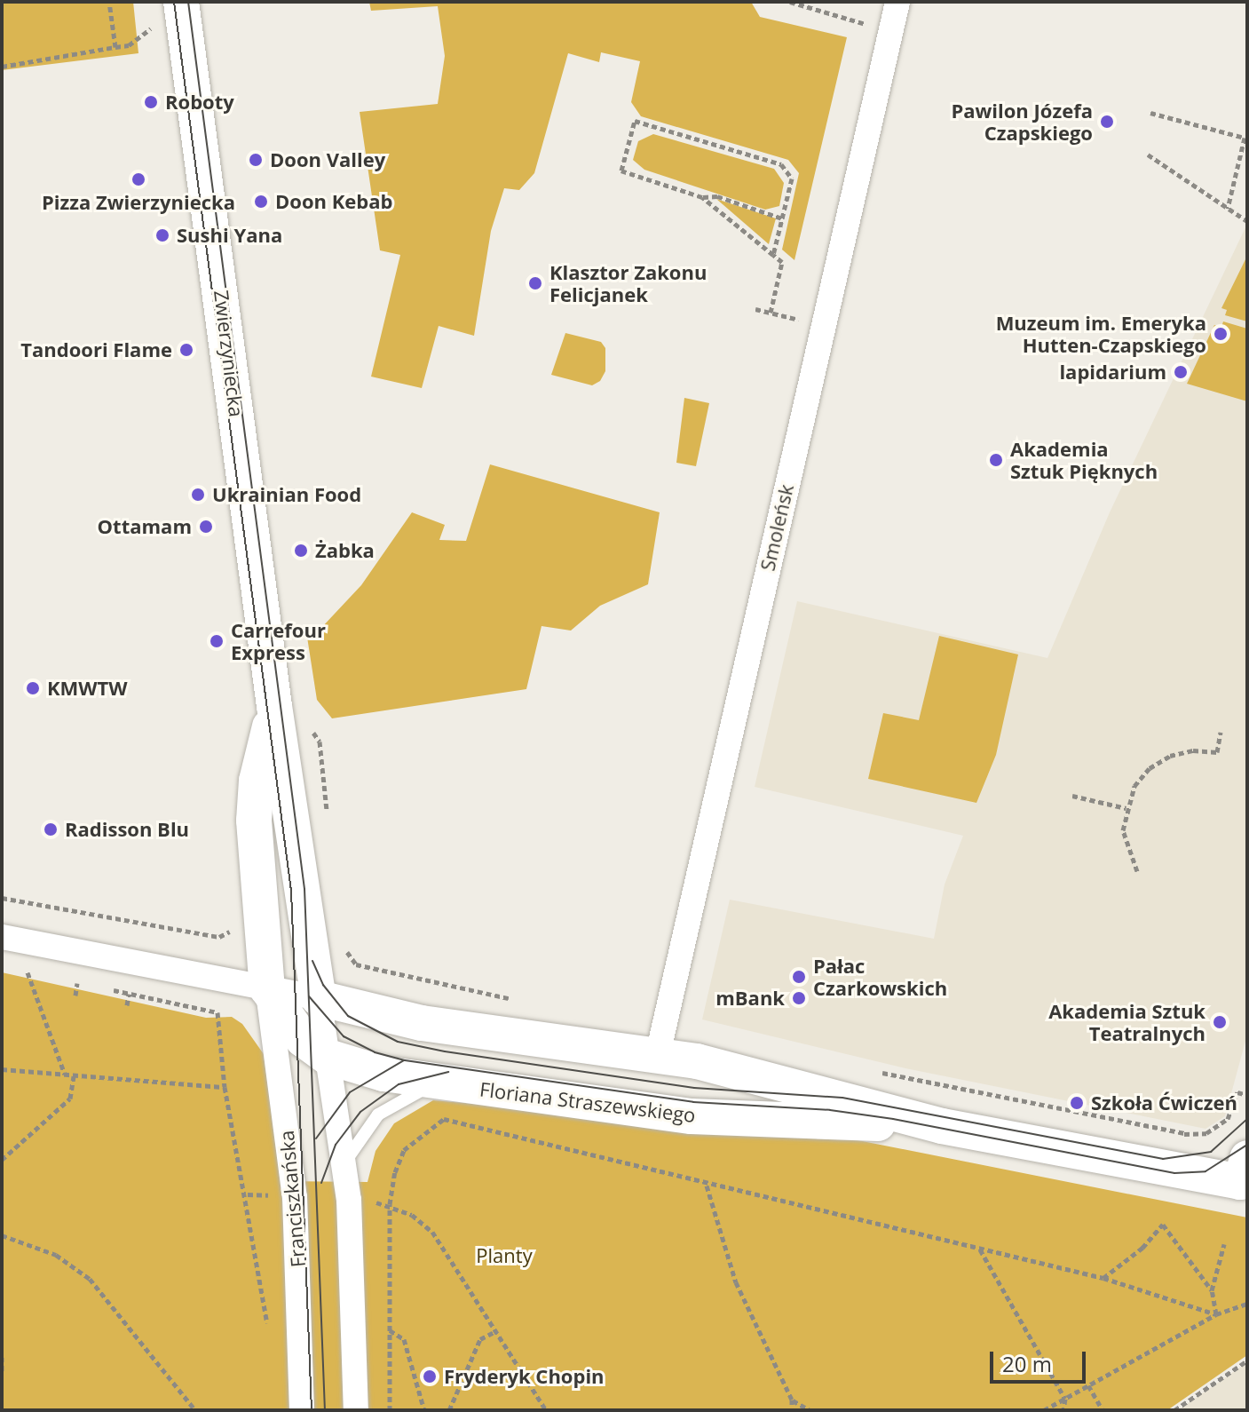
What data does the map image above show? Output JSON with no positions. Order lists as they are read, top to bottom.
{
  "streets": {
    "street": [
      "Zwierzyniecka",
      "Smoleńsk",
      "Floriana Straszewskiego",
      "Franciszkańska"
    ]
  },
  "crossings": [
    ["Zwierzyniecka", "Floriana Straszewskiego"],
    ["Zwierzyniecka", "Franciszkańska"],
    ["Smoleńsk", "Floriana Straszewskiego"],
    ["Floriana Straszewskiego", "Franciszkańska"]
  ],
  "parks": ["Planty"],
  "places": [
    "Roboty",
    "Pawilon Józefa Czapskiego",
    "Doon Valley",
    "Pizza Zwierzyniecka",
    "Doon Kebab",
    "Sushi Yana",
    "Klasztor Zakonu Felicjanek",
    "Muzeum im. Emeryka Hutten-Czapskiego",
    "Tandoori Flame",
    "lapidarium",
    "Akademia Sztuk Pięknych",
    "Ukrainian Food",
    "Ottamam",
    "Żabka",
    "Carrefour Express",
    "KMWTW",
    "Radisson Blu",
    "Pałac Czarkowskich",
    "mBank",
    "Akademia Sztuk Teatralnych",
    "Szkoła Ćwiczeń",
    "Fryderyk Chopin"
  ],
  "scale_bar": "20 m"
}
